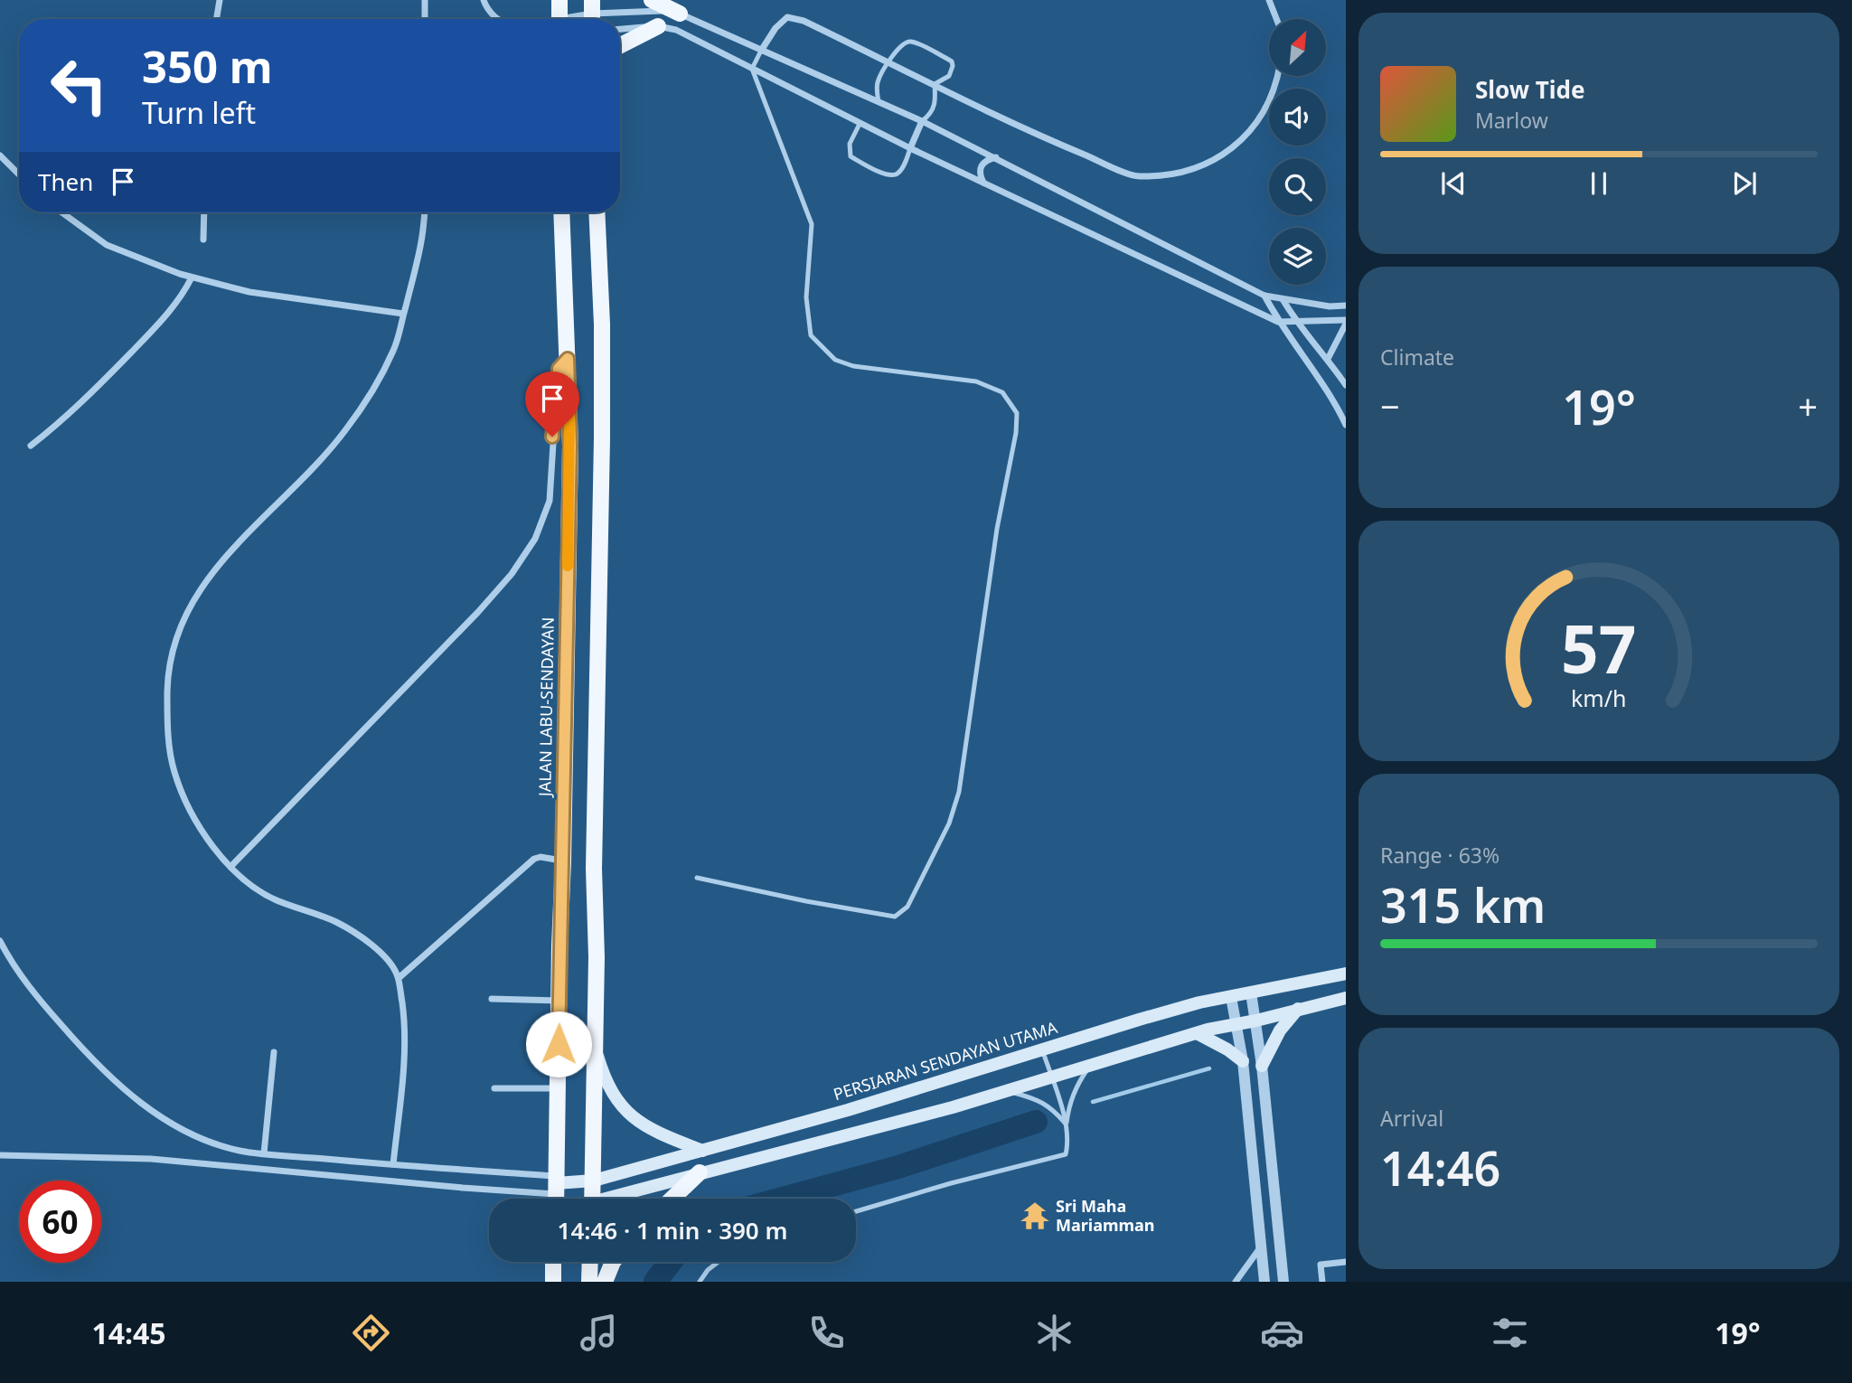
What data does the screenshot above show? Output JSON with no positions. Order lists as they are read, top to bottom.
{
  "streets": {
    "main road": ["JALAN LABU-SENDAYAN", "PERSIARAN SENDAYAN UTAMA"]
  },
  "crossings": [
    ["JALAN LABU-SENDAYAN", "PERSIARAN SENDAYAN UTAMA"]
  ],
  "places": {
    "temple": ["Sri Maha Mariamman"]
  },
  "north": "top right",
  "page": {
    "turn": ["350 m", "Turn left"],
    "song": ["Slow Tide", "Marlow"],
    "then": "Then",
    "tile": [
      "Climate",
      ["Range · 63%", "315 km"],
      ["Arrival", "14:46"]
    ],
    "heat": ["−", "19°", "+"],
    "limit": "60",
    "trip": "14:46 · 1 min · 390 m",
    "tabs": ["14:45", "19°"],
    "gauge": ["57", "km/h"]
  }
}
